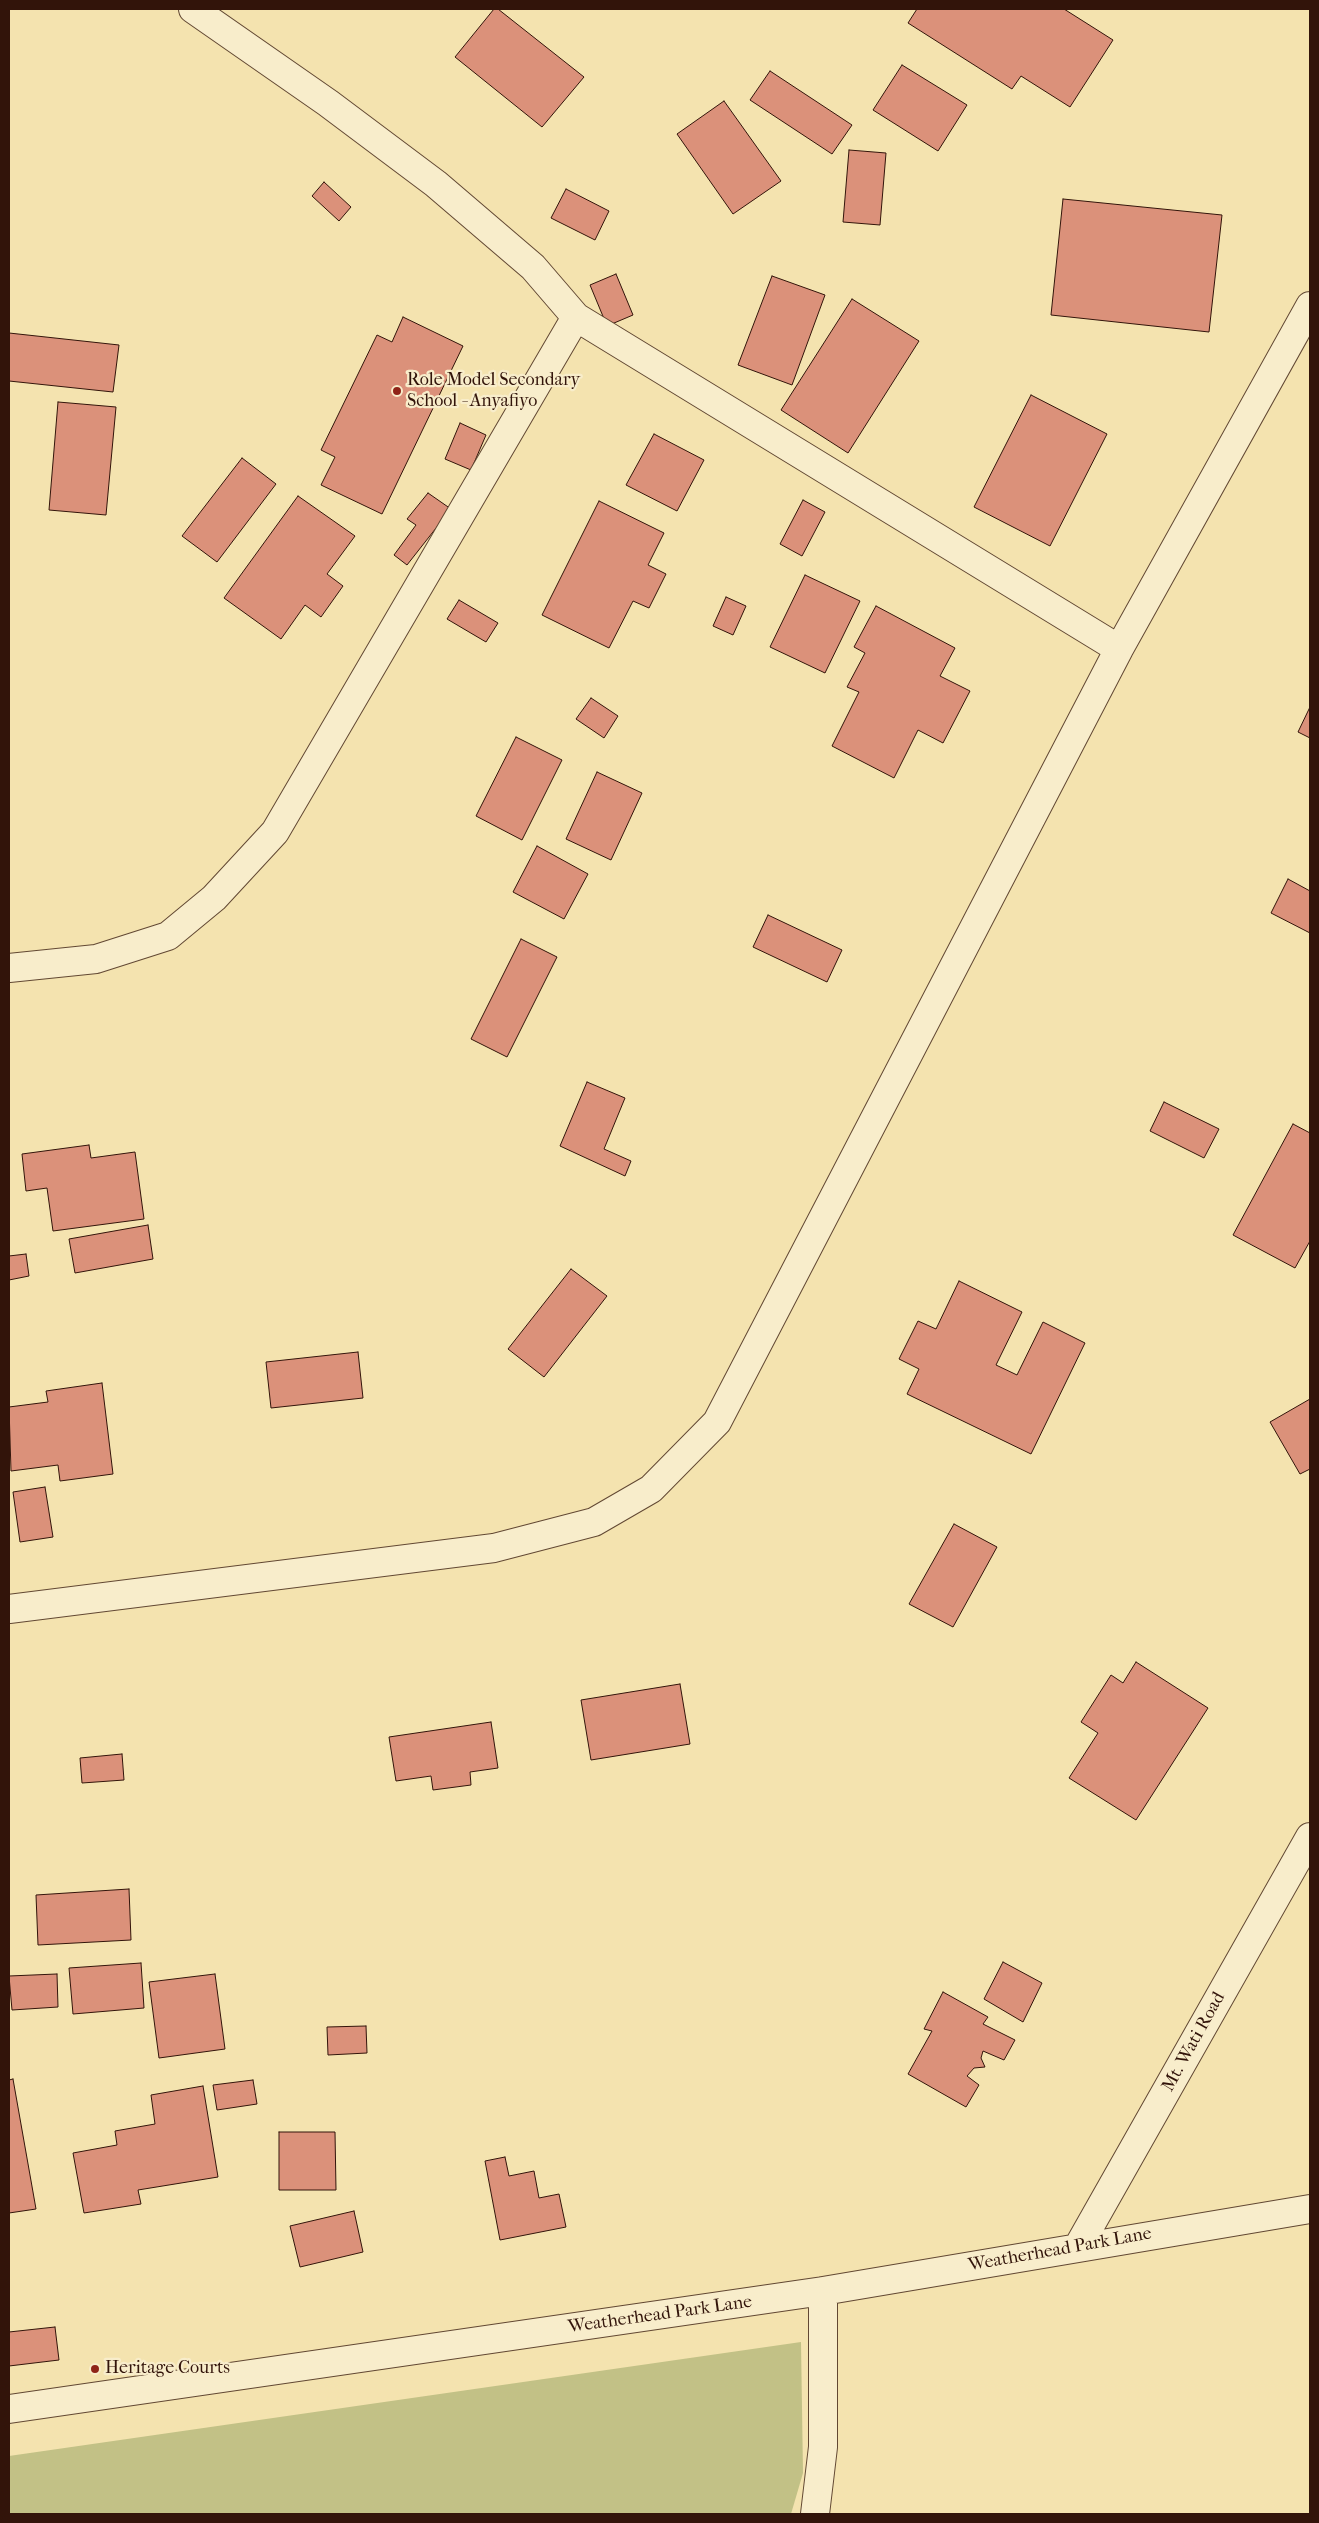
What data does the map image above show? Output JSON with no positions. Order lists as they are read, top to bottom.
{
  "streets": {
    "street": ["Mt. Wati Road", "Weatherhead Park Lane"]
  },
  "crossings": [
    ["Mt. Wati Road", "Weatherhead Park Lane"]
  ],
  "places": ["Role Model Secondary School - Anyafiyo", "Heritage Courts"]
}
